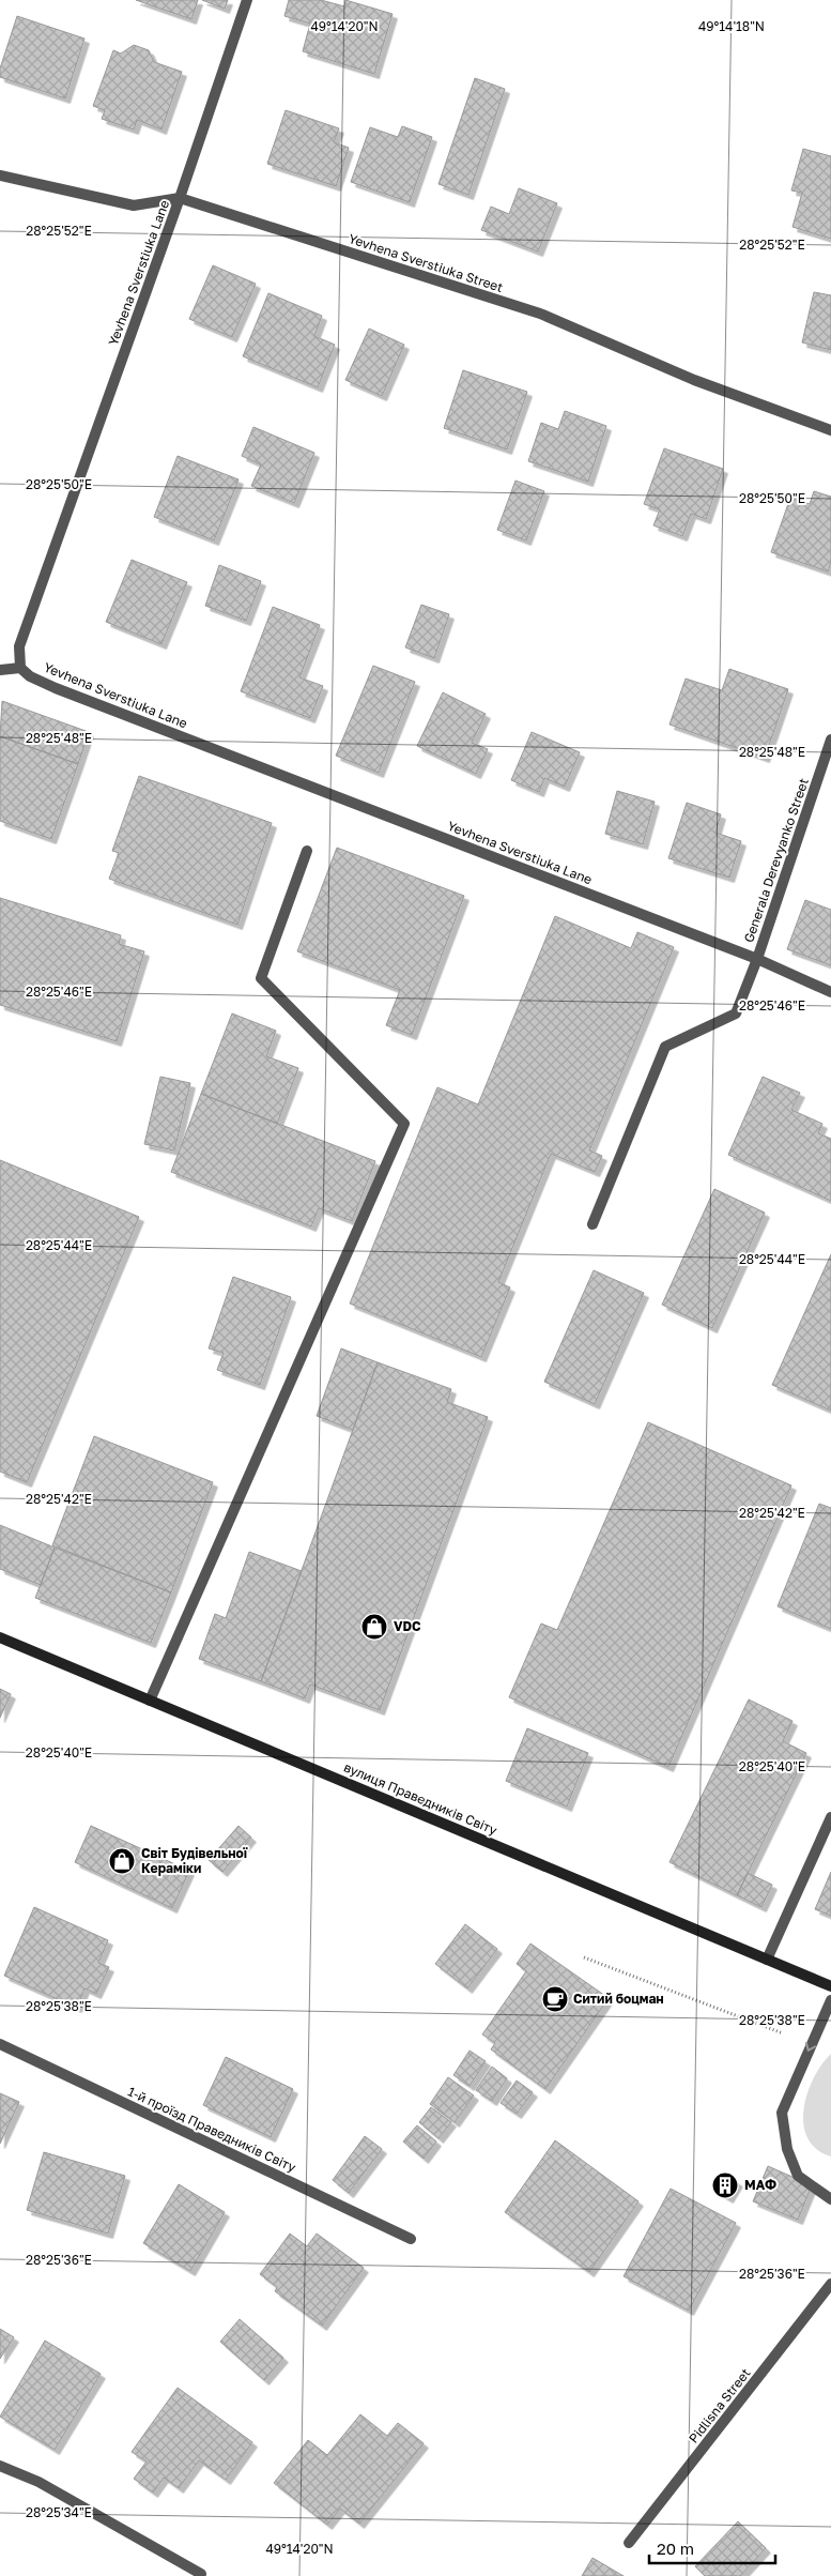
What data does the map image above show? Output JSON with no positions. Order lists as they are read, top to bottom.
{
  "streets": {
    "main road": ["вулиця Праведників Світу"],
    "street": [
      "Yevhena Sverstiuka Street",
      "Yevhena Sverstiuka Lane",
      "Generala Derevyanko Street",
      "1-й проїзд Праведників Світу",
      "Pidlisna Street"
    ]
  },
  "crossings": [
    ["Yevhena Sverstiuka Street", "Yevhena Sverstiuka Lane"],
    ["Yevhena Sverstiuka Lane", "Generala Derevyanko Street"]
  ],
  "places": {
    "shop": ["VDC", "Світ Будівельної Кераміки"],
    "cafe": ["Ситий боцман"],
    "building": ["МАФ"]
  },
  "scale_bar": "20 m",
  "coordinates": [
    "49°14'20\"N",
    "49°14'18\"N",
    "28°25'52\"E",
    "28°25'50\"E",
    "28°25'48\"E",
    "28°25'46\"E",
    "28°25'44\"E",
    "28°25'42\"E",
    "28°25'40\"E",
    "28°25'38\"E",
    "28°25'36\"E",
    "28°25'34\"E"
  ]
}
